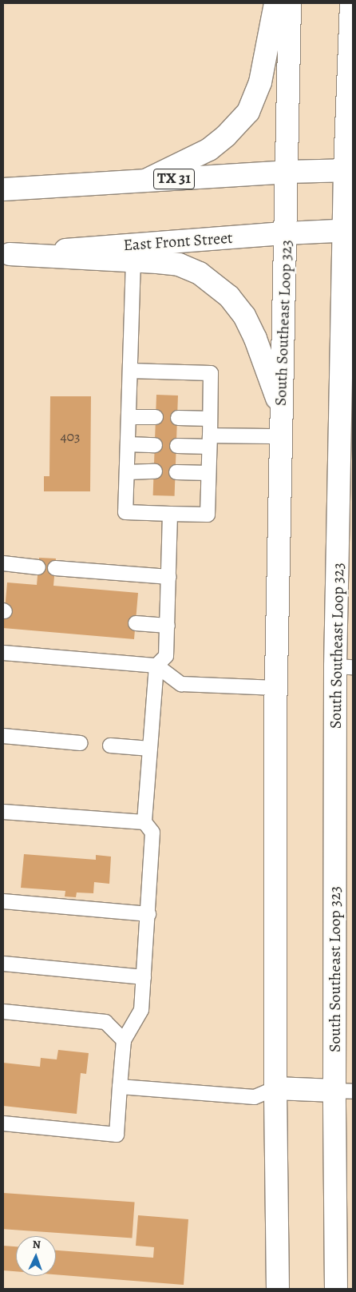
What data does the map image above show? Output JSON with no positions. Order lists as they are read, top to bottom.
{
  "streets": {
    "main road": ["TX 31", "East Front Street", "South Southeast Loop 323"]
  },
  "crossings": [
    ["TX 31", "South Southeast Loop 323"],
    ["East Front Street", "South Southeast Loop 323"]
  ],
  "house_numbers": ["403"],
  "north": "top"
}
